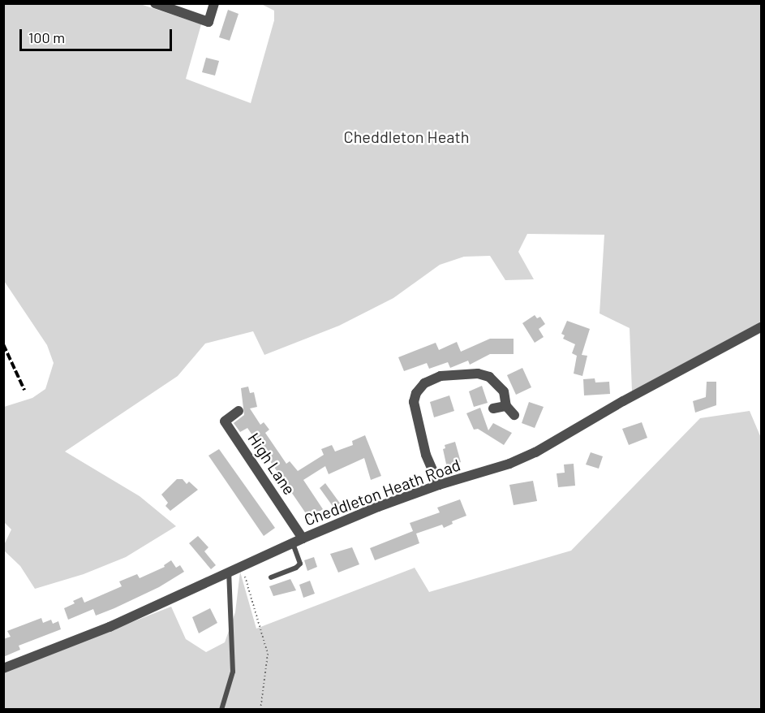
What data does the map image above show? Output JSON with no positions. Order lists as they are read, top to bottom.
{
  "streets": {
    "street": ["High Lane", "Cheddleton Heath Road"]
  },
  "crossings": [
    ["High Lane", "Cheddleton Heath Road"]
  ],
  "parks": ["Cheddleton Heath"],
  "scale_bar": "100 m"
}
